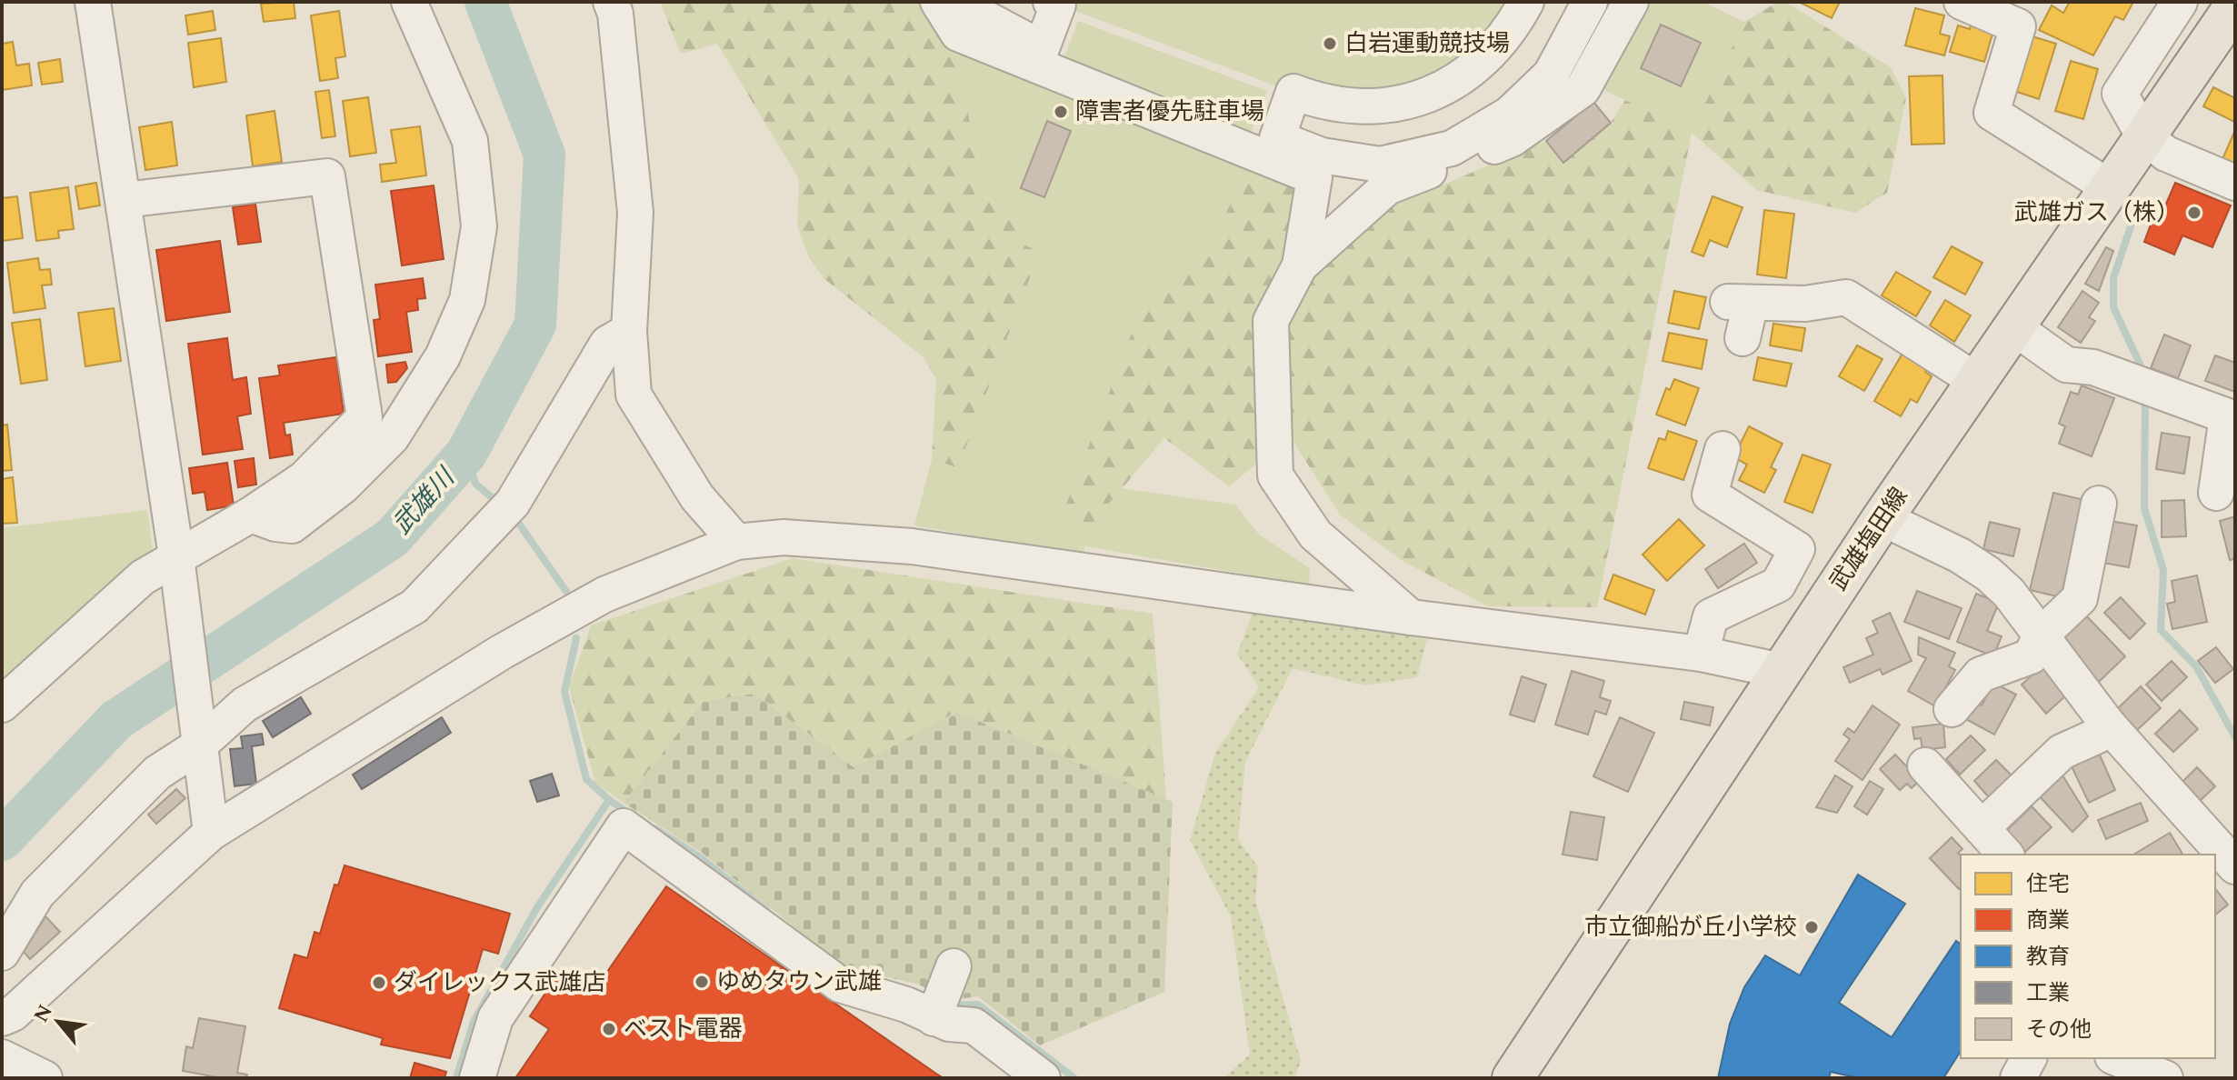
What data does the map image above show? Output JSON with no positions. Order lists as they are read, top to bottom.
{
  "streets": {
    "main road": ["武雄塩田線"]
  },
  "water": ["武雄川"],
  "places": [
    "白岩運動競技場",
    "障害者優先駐車場",
    "武雄ガス（株）",
    "市立御船が丘小学校",
    "ゆめタウン武雄",
    "ダイレックス武雄店",
    "ベスト電器"
  ],
  "legend": [
    "住宅",
    "商業",
    "教育",
    "工業",
    "その他"
  ],
  "north": "top left"
}
